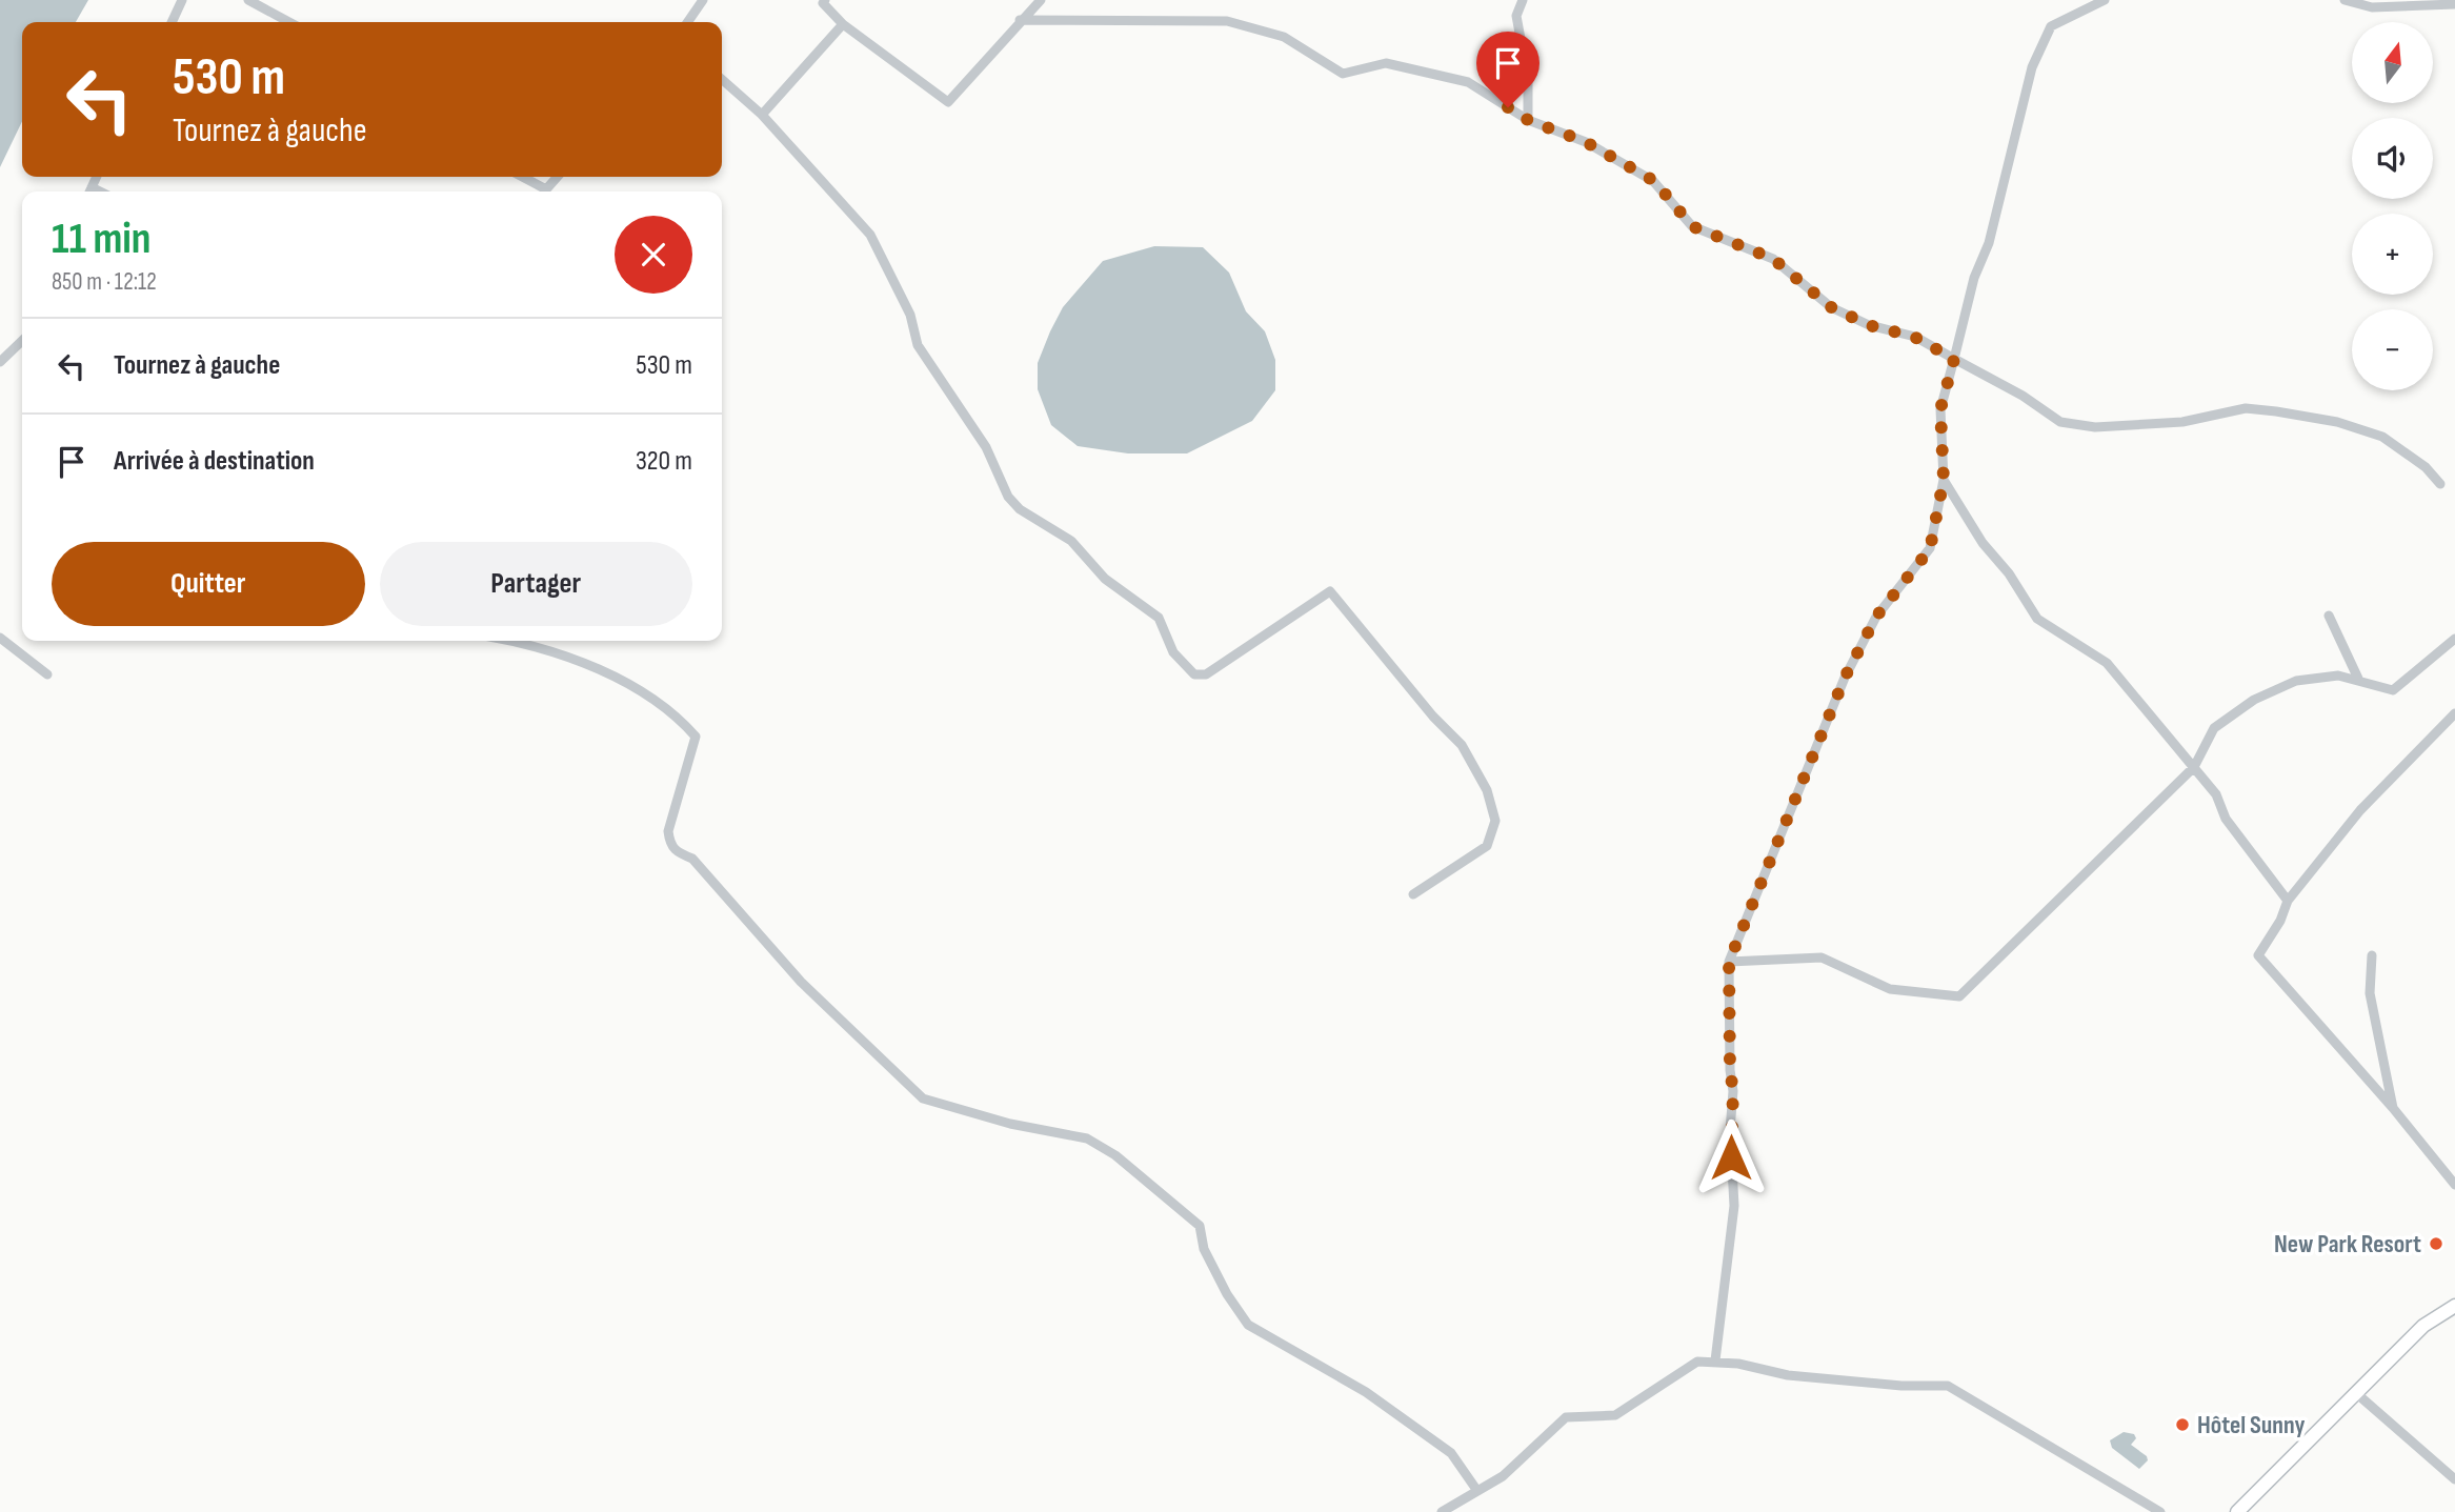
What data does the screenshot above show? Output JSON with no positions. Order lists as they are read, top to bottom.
{
  "places": ["New Park Resort", "Hôtel Sunny"],
  "north": "top",
  "page": {
    "map_buttons": ["+", "−"],
    "turn": ["530 m", "Tournez à gauche"],
    "heading": ["11 min", "850 m · 12:12"],
    "list": [
      {
        "name": "Tournez à gauche",
        "value": "530 m"
      },
      {
        "name": "Arrivée à destination",
        "value": "320 m"
      }
    ],
    "buttons": ["Quitter", "Partager"]
  }
}
